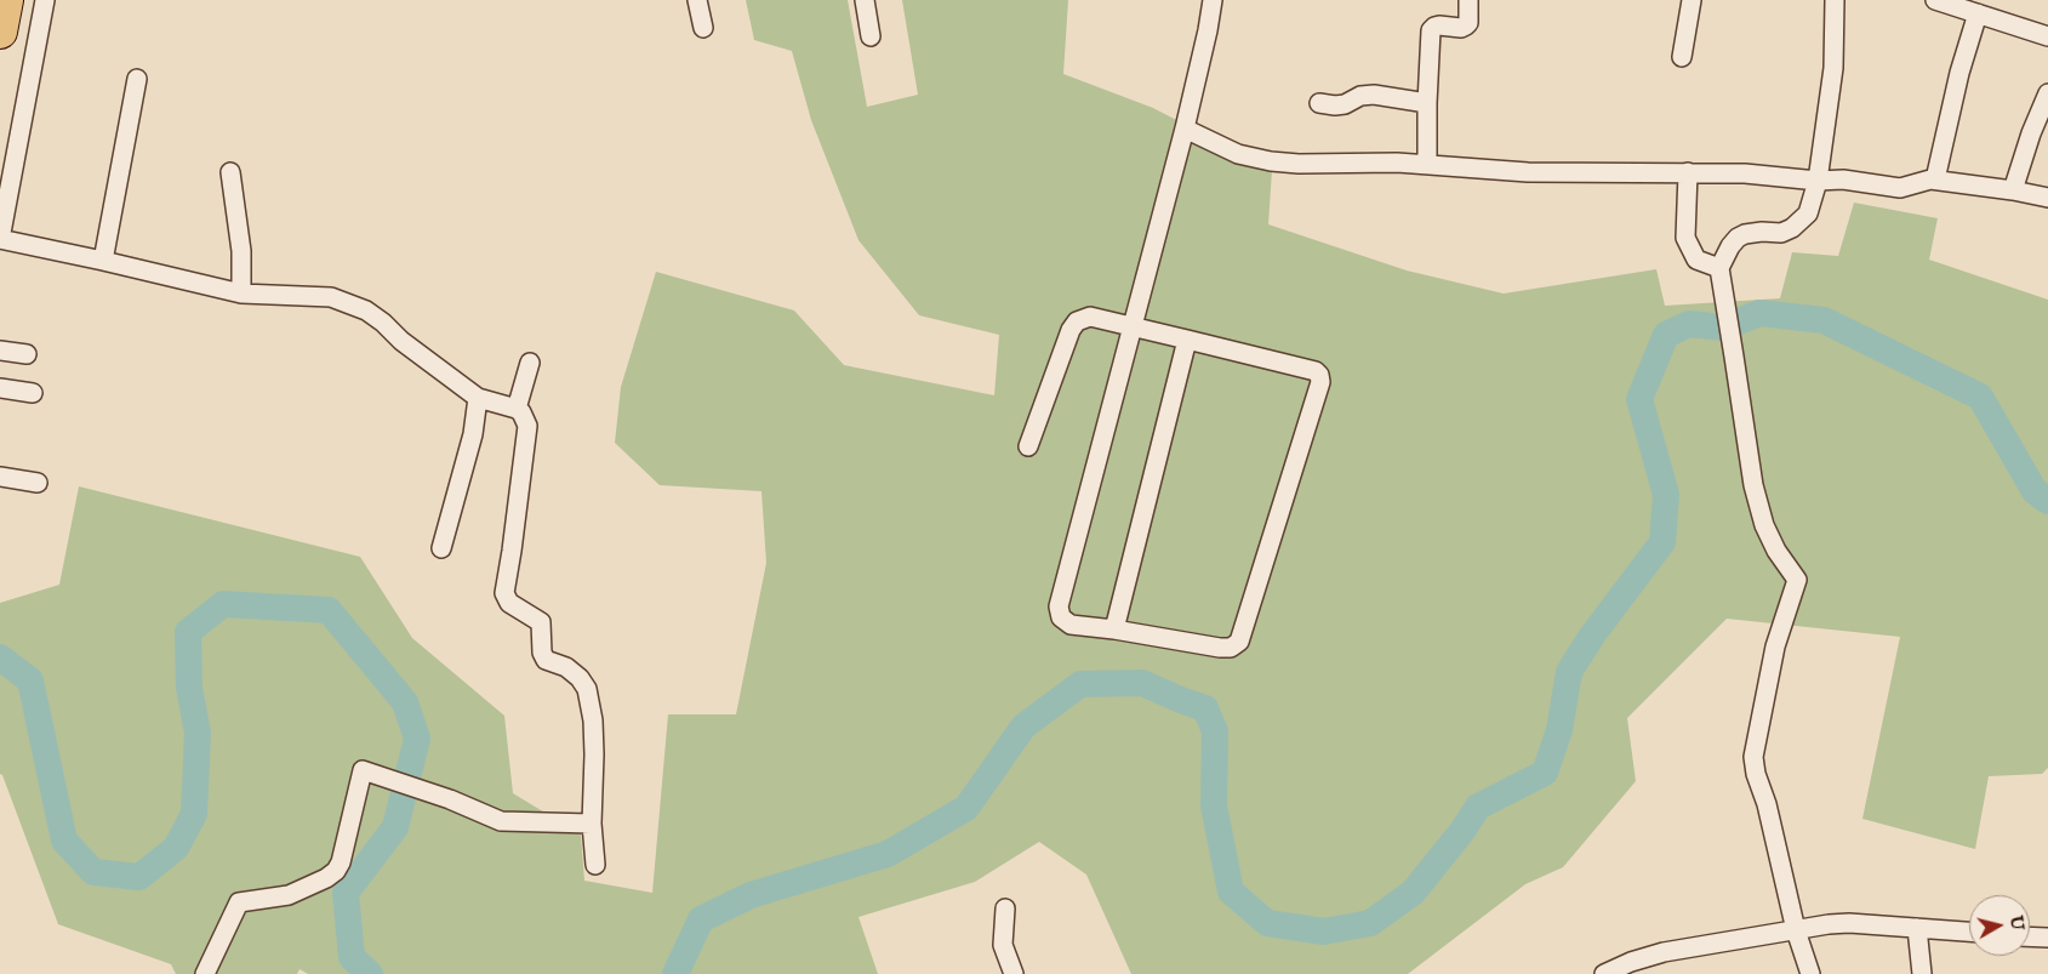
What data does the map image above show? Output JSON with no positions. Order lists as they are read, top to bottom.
{
  "north": "right"
}
